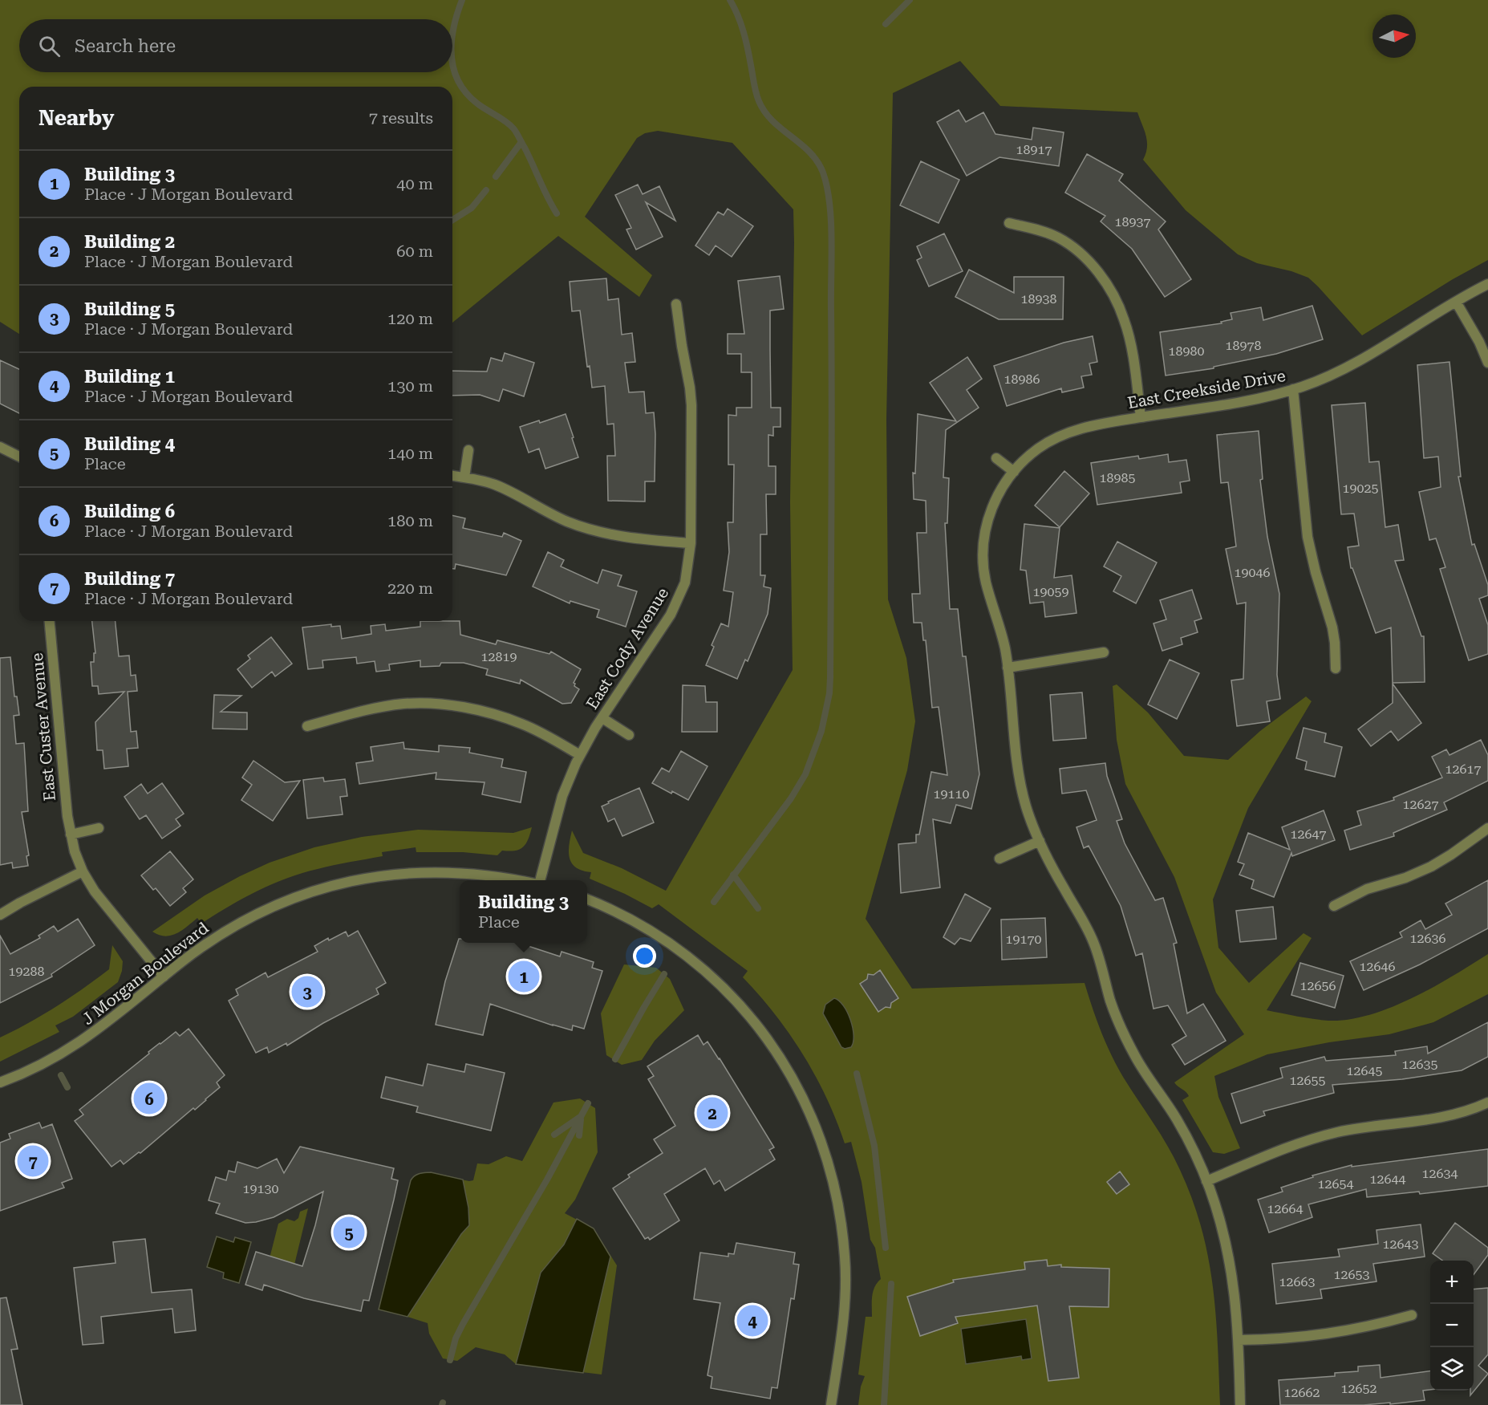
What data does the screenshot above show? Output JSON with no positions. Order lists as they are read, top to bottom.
{
  "streets": {
    "street": [
      "East Creekside Drive",
      "East Cody Avenue",
      "East Custer Avenue",
      "J Morgan Boulevard"
    ]
  },
  "crossings": [
    ["East Custer Avenue", "J Morgan Boulevard"]
  ],
  "house_numbers": [
    "18917",
    "18937",
    "18938",
    "18978",
    "18980",
    "18986",
    "18985",
    "19025",
    "19046",
    "19059",
    "12819",
    "12617",
    "19110",
    "12627",
    "12647",
    "12636",
    "19170",
    "12646",
    "19288",
    "12656",
    "12635",
    "12645",
    "12655",
    "12634",
    "12644",
    "12654",
    "19130",
    "12664",
    "12643",
    "12653",
    "12663",
    "12652",
    "12662"
  ],
  "north": "right",
  "page": {
    "search": "Search here",
    "heading": ["Nearby", "7 results"],
    "list": [
      {
        "mark": "1",
        "name": "Building 3",
        "note": "Place · J Morgan Boulevard",
        "value": "40 m"
      },
      {
        "mark": "2",
        "name": "Building 2",
        "note": "Place · J Morgan Boulevard",
        "value": "60 m"
      },
      {
        "mark": "3",
        "name": "Building 5",
        "note": "Place · J Morgan Boulevard",
        "value": "120 m"
      },
      {
        "mark": "4",
        "name": "Building 1",
        "note": "Place · J Morgan Boulevard",
        "value": "130 m"
      },
      {
        "mark": "5",
        "name": "Building 4",
        "note": "Place",
        "value": "140 m"
      },
      {
        "mark": "6",
        "name": "Building 6",
        "note": "Place · J Morgan Boulevard",
        "value": "180 m"
      },
      {
        "mark": "7",
        "name": "Building 7",
        "note": "Place · J Morgan Boulevard",
        "value": "220 m"
      }
    ],
    "popup": ["Building 3", "Place"],
    "pins": [
      "1",
      "3",
      "6",
      "2",
      "7",
      "5",
      "4"
    ],
    "map_buttons": ["+", "−"]
  }
}
